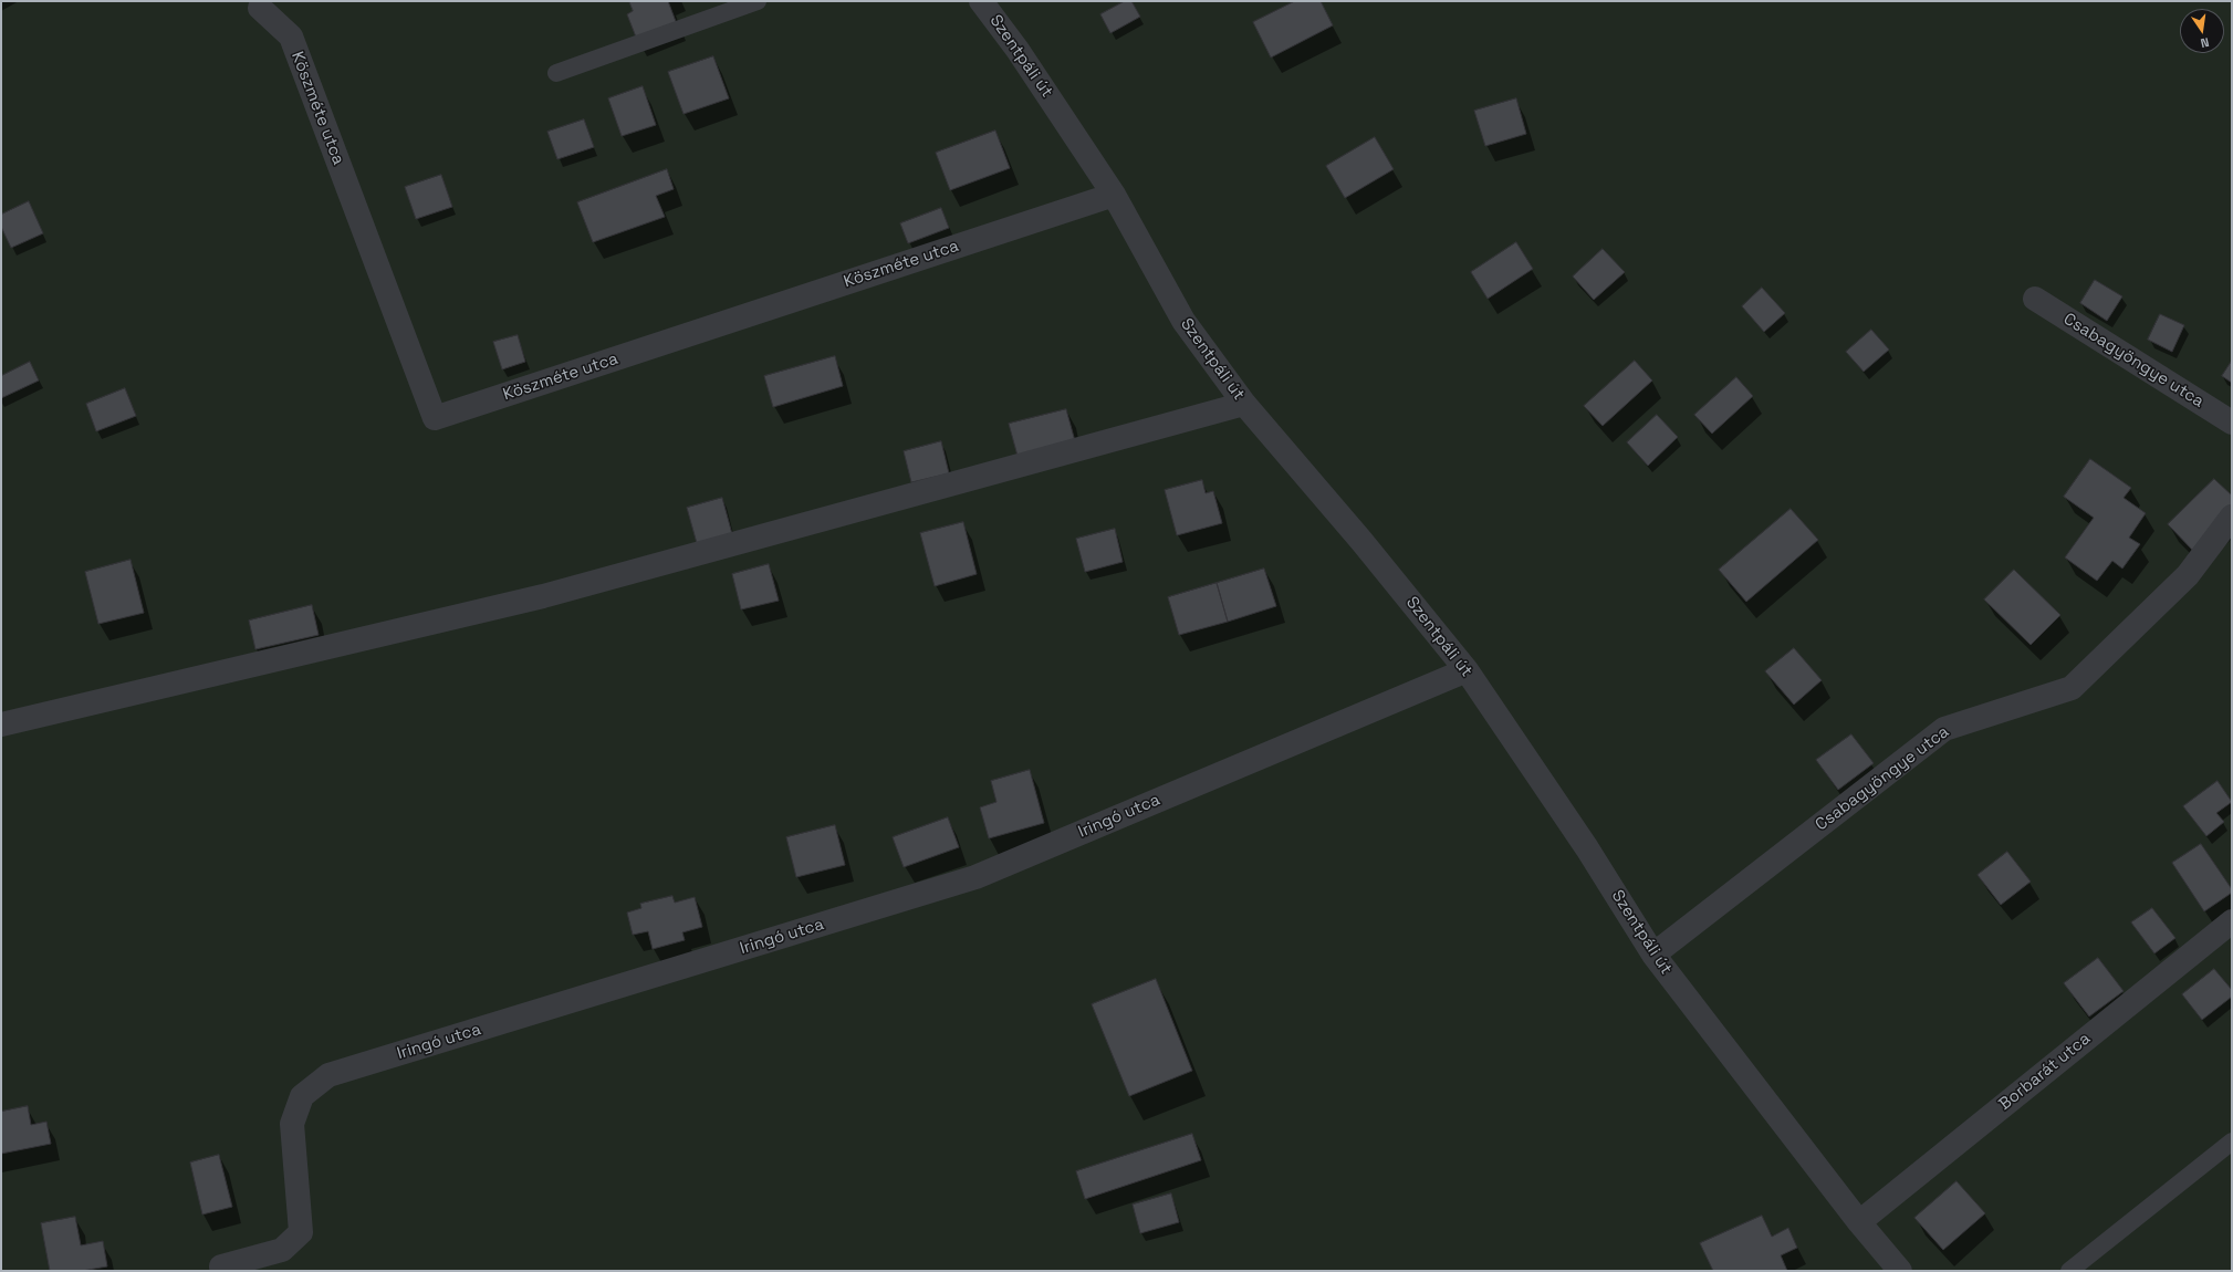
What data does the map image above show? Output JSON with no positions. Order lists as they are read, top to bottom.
{
  "streets": {
    "street": [
      "Szentpáli út",
      "Köszméte utca",
      "Csabagyöngye utca",
      "Iringó utca",
      "Borbarát utca"
    ]
  },
  "crossings": [
    ["Szentpáli út", "Köszméte utca"],
    ["Szentpáli út", "Csabagyöngye utca"],
    ["Szentpáli út", "Iringó utca"],
    ["Szentpáli út", "Borbarát utca"]
  ],
  "north": "bottom"
}
